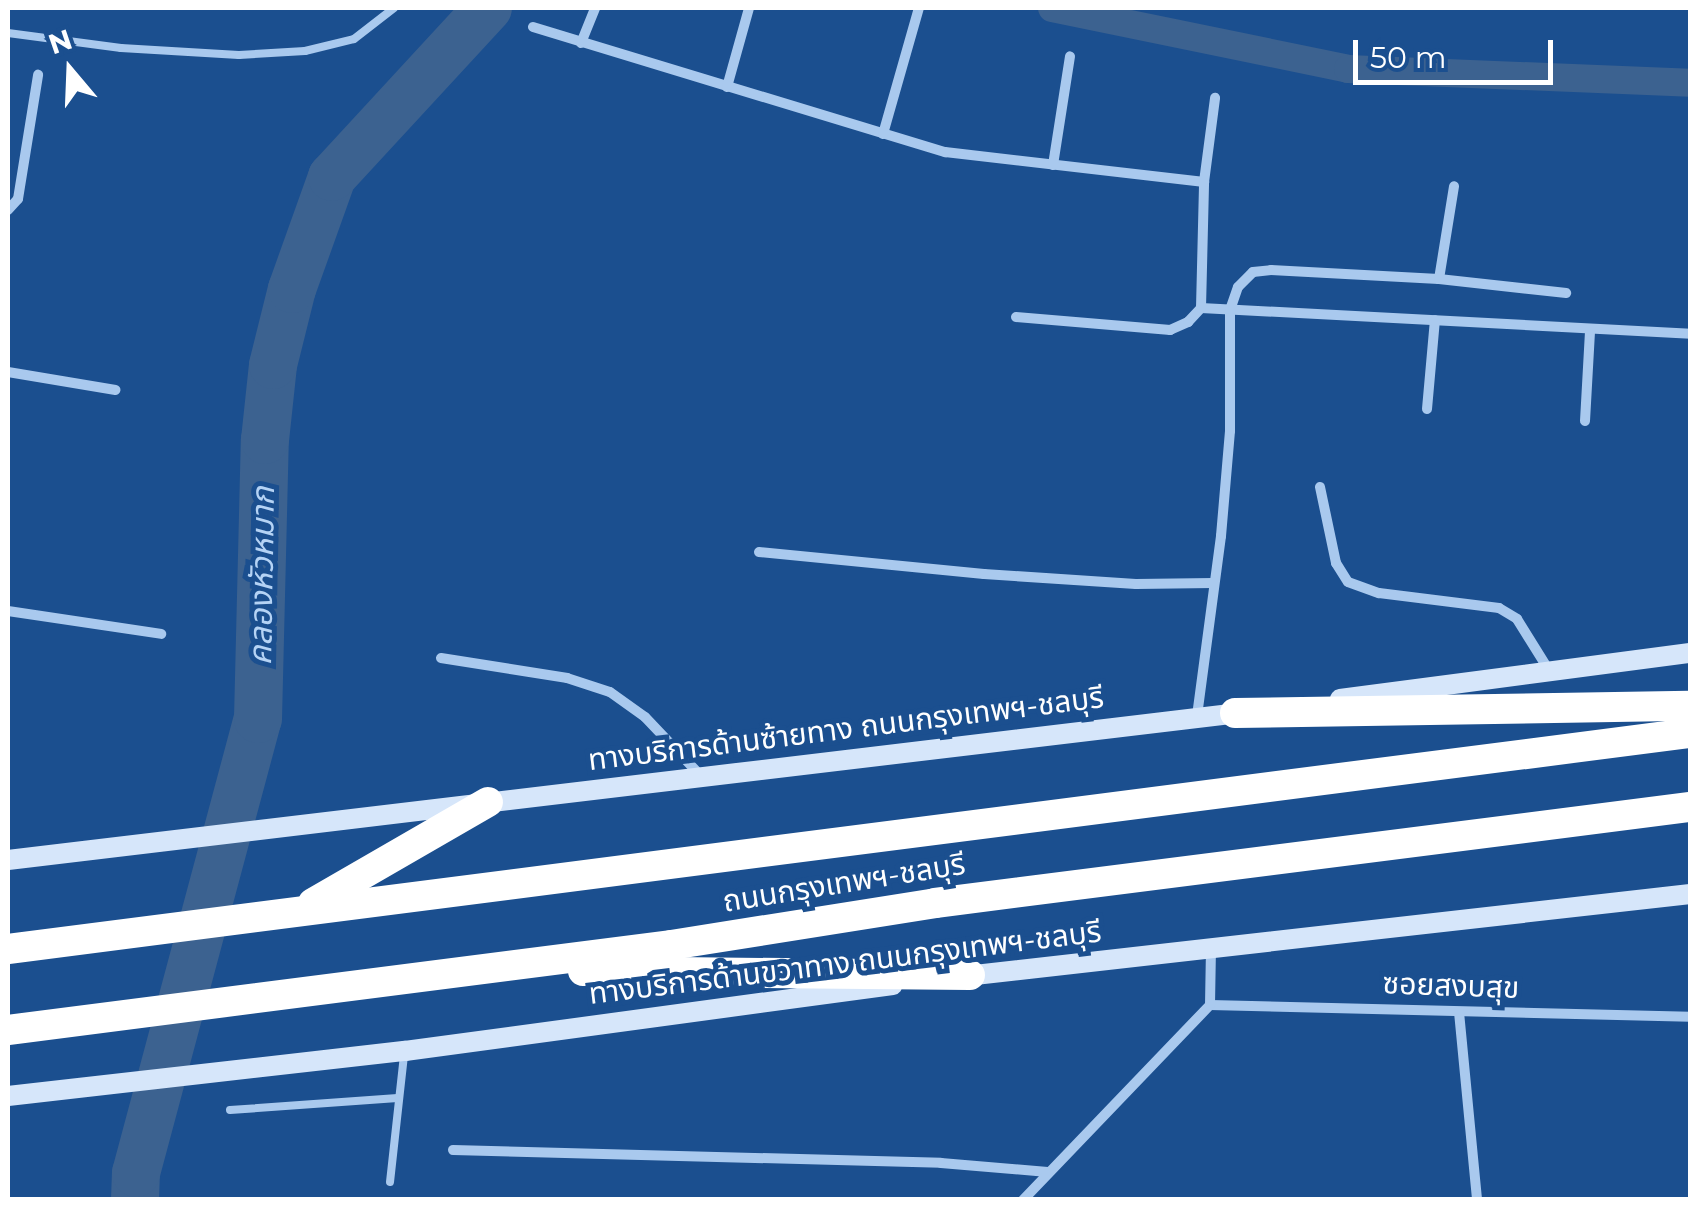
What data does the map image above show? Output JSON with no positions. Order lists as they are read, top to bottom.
{
  "streets": {
    "highway": ["ถนนกรุงเทพฯ-ชลบุรี"],
    "main road": ["ทางบริการด้านซ้ายทาง ถนนกรุงเทพฯ-ชลบุรี", "ทางบริการด้านขวาทาง ถนนกรุงเทพฯ-ชลบุรี"],
    "street": ["ซอยสงบสุข"]
  },
  "water": ["คลองหัวหมาก"],
  "scale_bar": "50 m",
  "north": "top"
}
